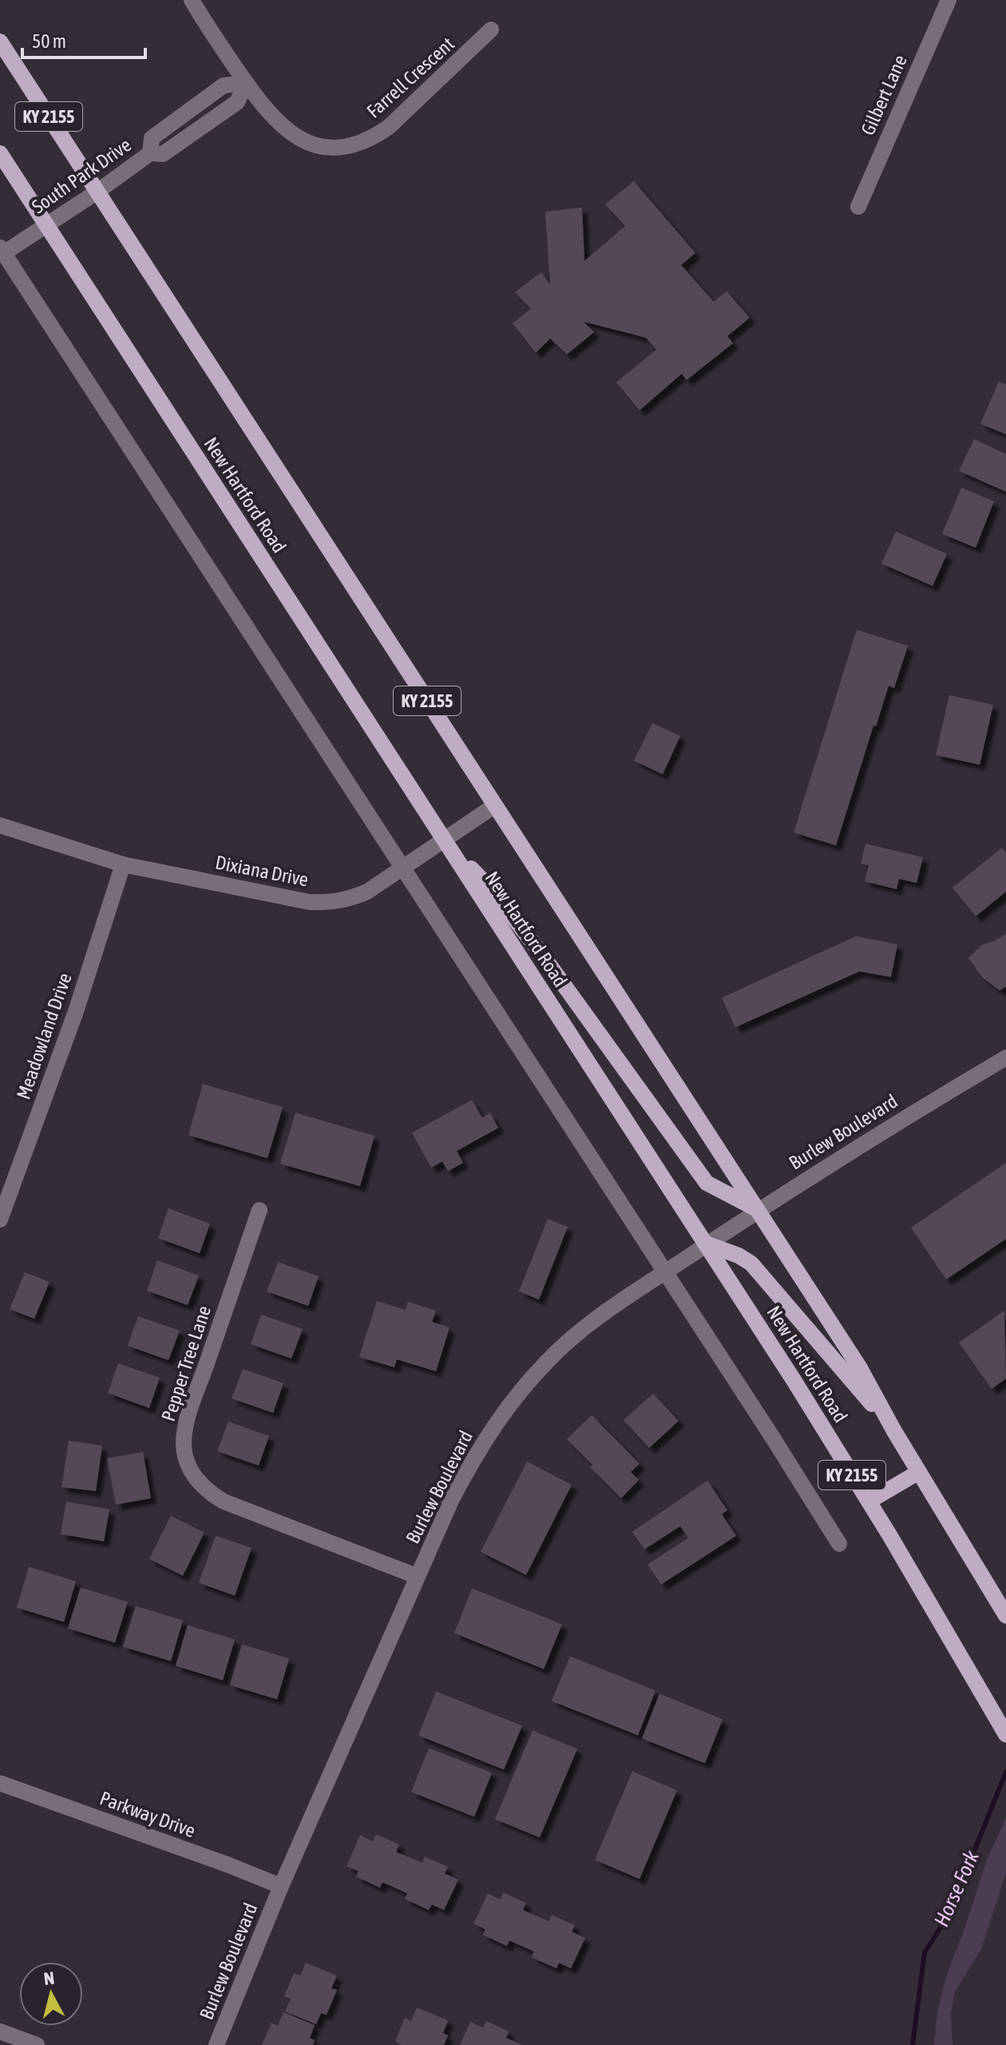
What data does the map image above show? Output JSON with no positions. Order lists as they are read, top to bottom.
{
  "streets": {
    "main road": ["KY 2155", "New Hartford Road"],
    "street": [
      "Farrell Crescent",
      "Gilbert Lane",
      "South Park Drive",
      "Dixiana Drive",
      "Meadowland Drive",
      "Burlew Boulevard",
      "Pepper Tree Lane",
      "Parkway Drive"
    ]
  },
  "crossings": [
    ["Farrell Crescent", "South Park Drive"],
    ["South Park Drive", "New Hartford Road"],
    ["New Hartford Road", "Dixiana Drive"],
    ["New Hartford Road", "Burlew Boulevard"],
    ["Dixiana Drive", "Meadowland Drive"],
    ["Burlew Boulevard", "Pepper Tree Lane"],
    ["Burlew Boulevard", "Parkway Drive"]
  ],
  "water": ["Horse Fork"],
  "scale_bar": "50 m",
  "north": "top"
}
